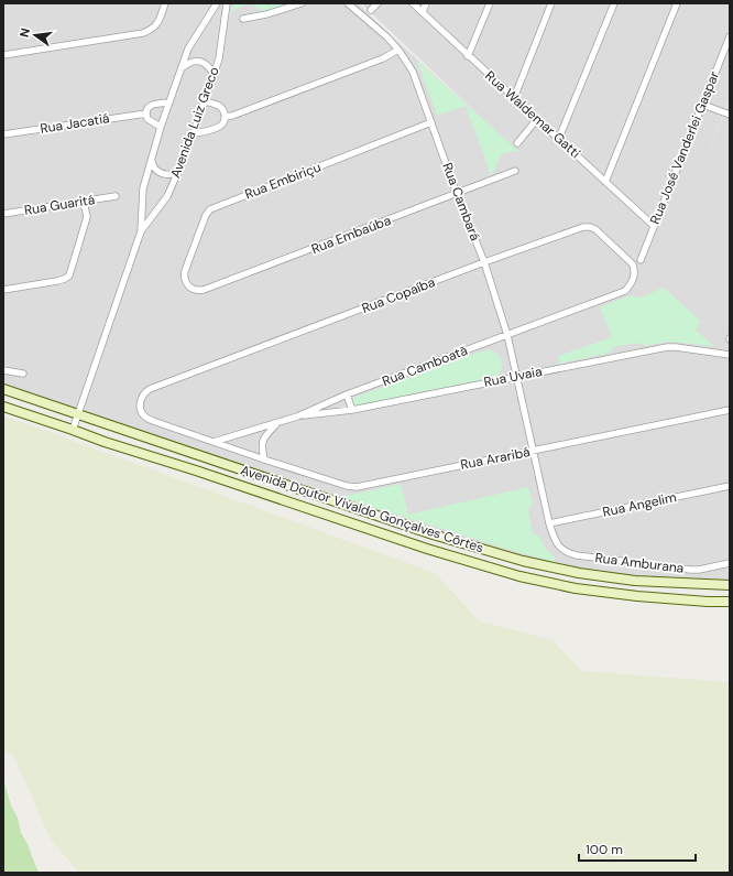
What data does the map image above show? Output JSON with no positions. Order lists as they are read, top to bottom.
{
  "streets": {
    "main road": ["Avenida Doutor Vivaldo Gonçalves Côrtes"],
    "street": [
      "Rua Waldemar Gatti",
      "Avenida Luiz Greco",
      "Rua Jacatiá",
      "Rua José Vanderlei Gaspar",
      "Rua Embiriçu",
      "Rua Cambará",
      "Rua Guaritá",
      "Rua Embaúba",
      "Rua Copaíba",
      "Rua Camboatã",
      "Rua Uvaia",
      "Rua Araribá",
      "Rua Angelim",
      "Rua Amburana"
    ]
  },
  "crossings": [
    ["Rua Waldemar Gatti", "Rua José Vanderlei Gaspar"],
    ["Avenida Luiz Greco", "Rua Jacatiá"],
    ["Avenida Luiz Greco", "Avenida Doutor Vivaldo Gonçalves Côrtes"],
    ["Rua Embiriçu", "Rua Cambará"],
    ["Rua Embiriçu", "Rua Embaúba"],
    ["Rua Cambará", "Rua Embaúba"],
    ["Rua Cambará", "Rua Copaíba"],
    ["Rua Cambará", "Rua Camboatã"],
    ["Rua Cambará", "Rua Uvaia"],
    ["Rua Cambará", "Rua Araribá"],
    ["Rua Cambará", "Rua Angelim"],
    ["Rua Cambará", "Rua Amburana"],
    ["Rua Copaíba", "Rua Camboatã"],
    ["Rua Copaíba", "Rua Araribá"],
    ["Rua Camboatã", "Rua Uvaia"],
    ["Rua Camboatã", "Rua Araribá"]
  ],
  "scale_bar": "100 m",
  "north": "left"
}
